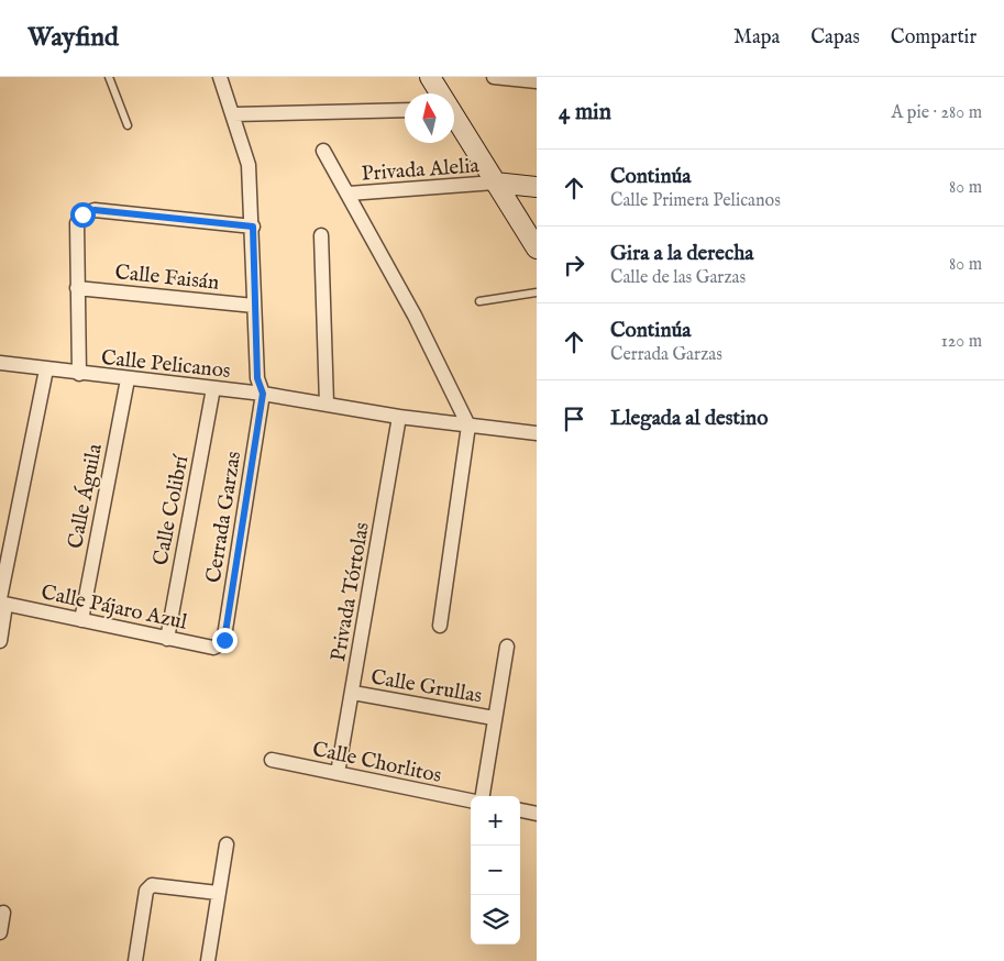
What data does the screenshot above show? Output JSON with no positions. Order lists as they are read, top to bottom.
{
  "streets": {
    "street": [
      "Privada Alelia",
      "Calle Faisán",
      "Calle Pelicanos",
      "Calle Águila",
      "Calle Colibrí",
      "Cerrada Garzas",
      "Privada Tórtolas",
      "Calle Pájaro Azul",
      "Calle Grullas",
      "Calle Chorlitos"
    ]
  },
  "crossings": [
    ["Calle Pelicanos", "Calle Águila"],
    ["Calle Pelicanos", "Calle Colibrí"],
    ["Calle Pelicanos", "Cerrada Garzas"],
    ["Calle Pelicanos", "Privada Tórtolas"],
    ["Calle Águila", "Calle Pájaro Azul"],
    ["Calle Colibrí", "Calle Pájaro Azul"],
    ["Cerrada Garzas", "Calle Pájaro Azul"],
    ["Privada Tórtolas", "Calle Grullas"],
    ["Privada Tórtolas", "Calle Chorlitos"]
  ],
  "north": "top",
  "page": {
    "header": "Wayfind",
    "nav": ["Mapa", "Capas", "Compartir"],
    "heading": ["4 min", "A pie · 280 m"],
    "list": [
      ["Continúa", "Calle Primera Pelicanos", "80 m"],
      ["Gira a la derecha", "Calle de las Garzas", "80 m"],
      ["Continúa", "Cerrada Garzas", "120 m"],
      "Llegada al destino"
    ],
    "map_buttons": ["+", "−"]
  }
}
